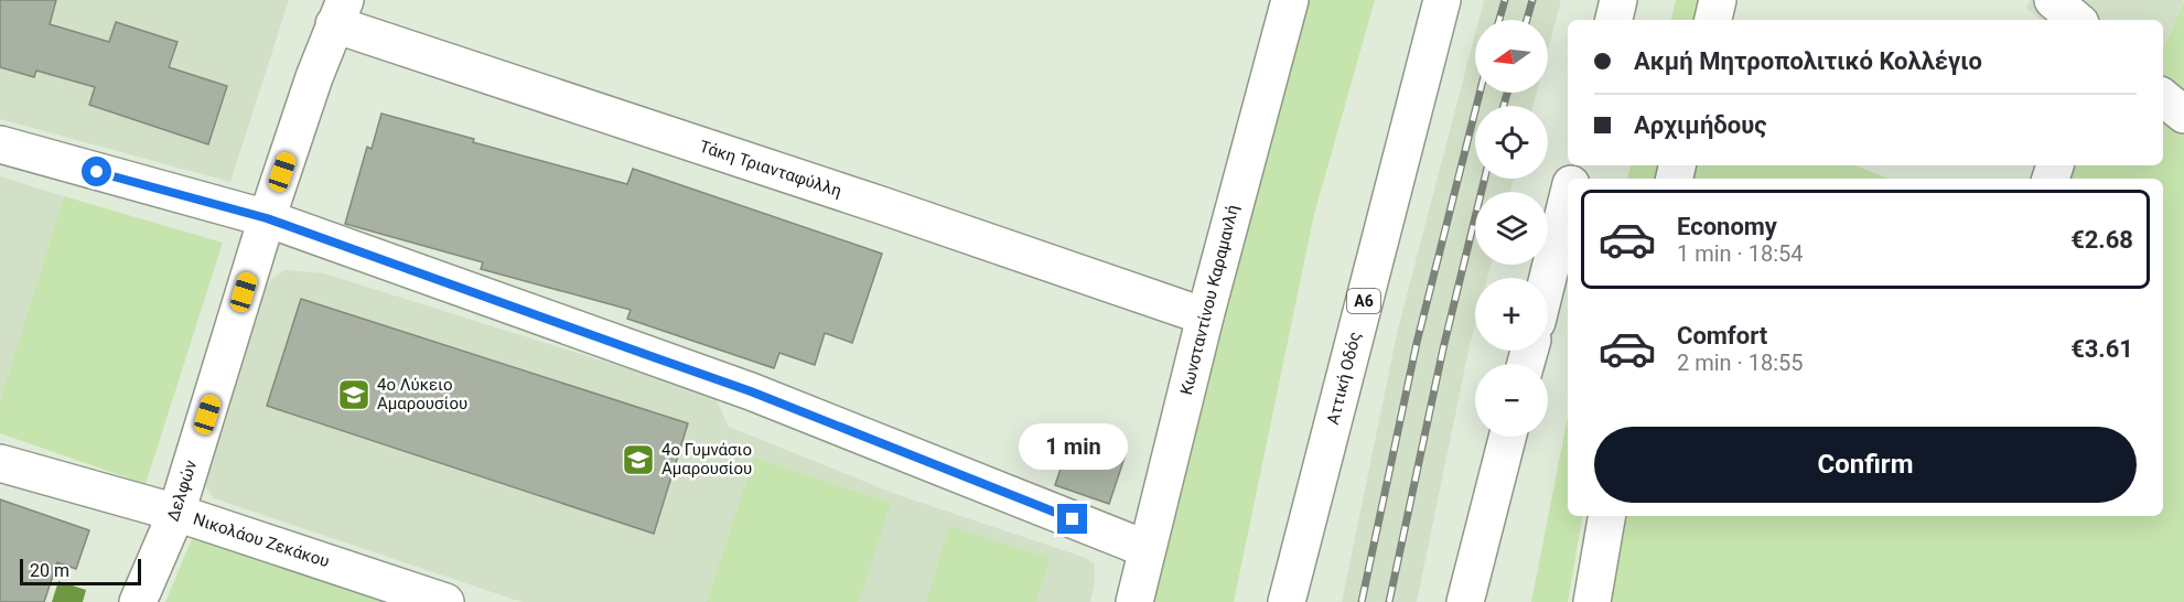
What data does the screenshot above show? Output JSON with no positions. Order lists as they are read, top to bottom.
{
  "streets": {
    "main road": [
      "Τάκη Τριανταφύλλη",
      "Κωνσταντίνου Καραμανλή",
      "Α6",
      "Αττική Οδός",
      "Δελφών",
      "Νικολάου Ζεκάκου"
    ]
  },
  "crossings": [
    ["Τάκη Τριανταφύλλη", "Κωνσταντίνου Καραμανλή"],
    ["Τάκη Τριανταφύλλη", "Δελφών"],
    ["Δελφών", "Νικολάου Ζεκάκου"]
  ],
  "places": {
    "school or university": ["4ο Λύκειο Αμαρουσίου", "4ο Γυμνάσιο Αμαρουσίου"]
  },
  "scale_bar": "20 m",
  "north": "left",
  "page": {
    "map_buttons": ["+", "−"],
    "banner": ["Ακμή Μητροπολιτικό Κολλέγιο", "Αρχιμήδους"],
    "list": [
      {
        "name": "Economy",
        "note": "1 min · 18:54",
        "value": "€2.68"
      },
      {
        "name": "Comfort",
        "note": "2 min · 18:55",
        "value": "€3.61"
      }
    ],
    "buttons": "Confirm",
    "bubble": "1 min",
    "scale": "20 m"
  }
}
